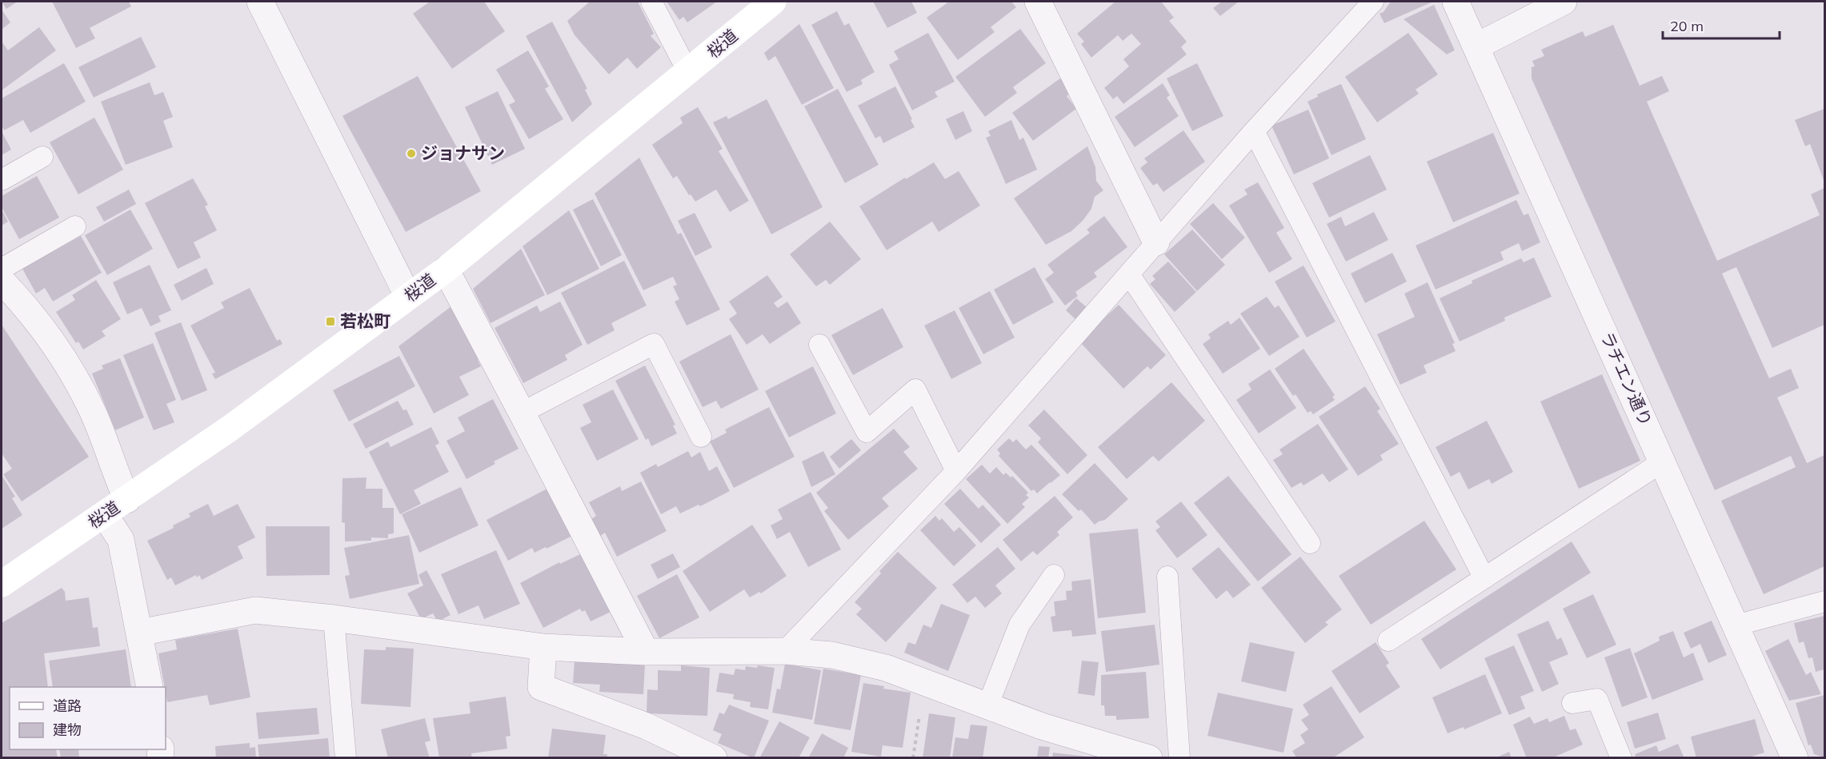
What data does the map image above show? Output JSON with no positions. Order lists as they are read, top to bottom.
{
  "streets": {
    "street": ["桜道", "ラチエン通り"]
  },
  "places": {
    "other": ["ジョナサン"],
    "transit": ["若松町"]
  },
  "legend": ["道路", "建物"],
  "scale_bar": "20 m"
}
